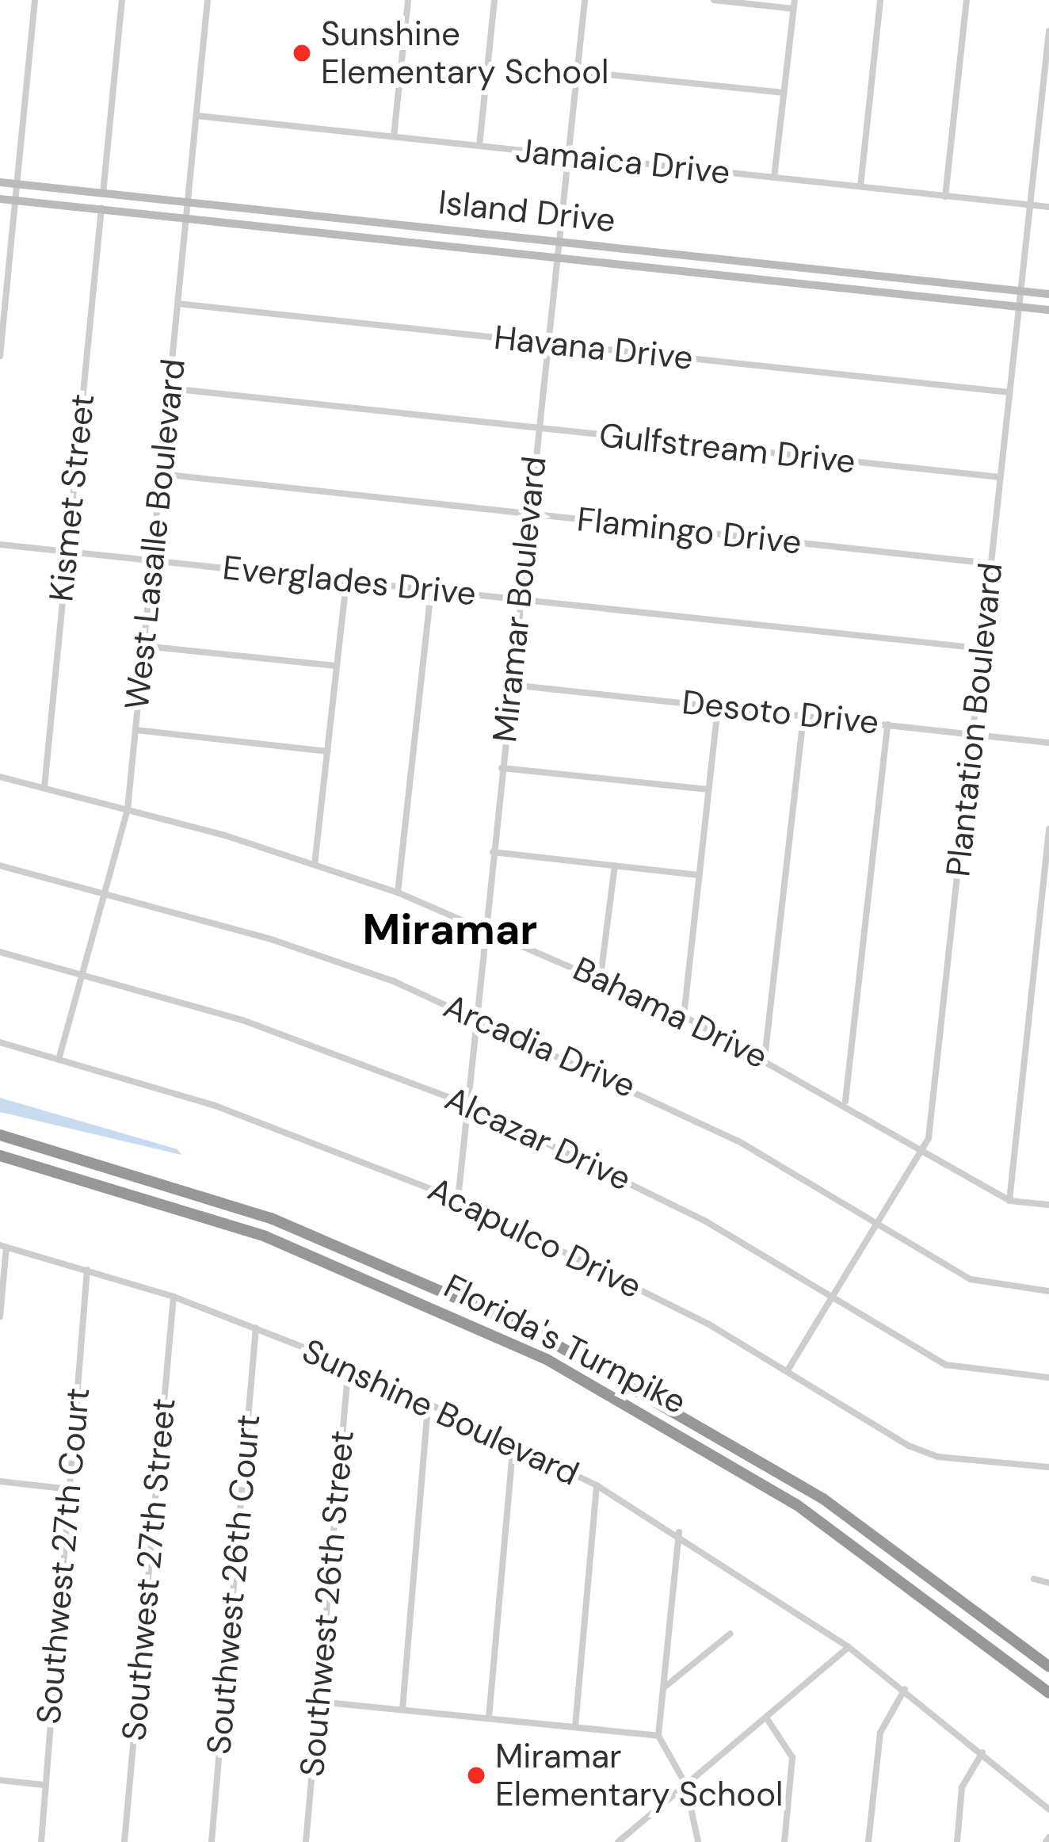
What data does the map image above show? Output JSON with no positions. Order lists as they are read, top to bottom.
{
  "streets": {
    "highway": ["Florida's Turnpike"],
    "street": [
      "Jamaica Drive",
      "Island Drive",
      "Havana Drive",
      "Gulfstream Drive",
      "Kismet Street",
      "Flamingo Drive",
      "West Lasalle Boulevard",
      "Everglades Drive",
      "Miramar Boulevard",
      "Desoto Drive",
      "Plantation Boulevard",
      "Bahama Drive",
      "Arcadia Drive",
      "Alcazar Drive",
      "Acapulco Drive",
      "Sunshine Boulevard",
      "Southwest 27th Court",
      "Southwest 27th Street",
      "Southwest 26th Court",
      "Southwest 26th Street"
    ]
  },
  "crossings": [
    ["Jamaica Drive", "West Lasalle Boulevard"],
    ["Jamaica Drive", "Miramar Boulevard"],
    ["Jamaica Drive", "Plantation Boulevard"],
    ["Island Drive", "Kismet Street"],
    ["Island Drive", "West Lasalle Boulevard"],
    ["Island Drive", "Miramar Boulevard"],
    ["Island Drive", "Plantation Boulevard"],
    ["Havana Drive", "West Lasalle Boulevard"],
    ["Havana Drive", "Miramar Boulevard"],
    ["Havana Drive", "Plantation Boulevard"],
    ["Gulfstream Drive", "West Lasalle Boulevard"],
    ["Gulfstream Drive", "Miramar Boulevard"],
    ["Gulfstream Drive", "Plantation Boulevard"],
    ["Kismet Street", "Everglades Drive"],
    ["Kismet Street", "Bahama Drive"],
    ["Flamingo Drive", "West Lasalle Boulevard"],
    ["Flamingo Drive", "Miramar Boulevard"],
    ["Flamingo Drive", "Plantation Boulevard"],
    ["West Lasalle Boulevard", "Everglades Drive"],
    ["West Lasalle Boulevard", "Bahama Drive"],
    ["West Lasalle Boulevard", "Arcadia Drive"],
    ["West Lasalle Boulevard", "Alcazar Drive"],
    ["West Lasalle Boulevard", "Acapulco Drive"],
    ["Everglades Drive", "Miramar Boulevard"],
    ["Everglades Drive", "Plantation Boulevard"],
    ["Miramar Boulevard", "Desoto Drive"],
    ["Miramar Boulevard", "Bahama Drive"],
    ["Miramar Boulevard", "Arcadia Drive"],
    ["Miramar Boulevard", "Alcazar Drive"],
    ["Miramar Boulevard", "Acapulco Drive"],
    ["Desoto Drive", "Plantation Boulevard"],
    ["Plantation Boulevard", "Bahama Drive"],
    ["Plantation Boulevard", "Arcadia Drive"],
    ["Plantation Boulevard", "Alcazar Drive"],
    ["Plantation Boulevard", "Acapulco Drive"],
    ["Sunshine Boulevard", "Southwest 27th Court"],
    ["Sunshine Boulevard", "Southwest 27th Street"],
    ["Sunshine Boulevard", "Southwest 26th Court"],
    ["Sunshine Boulevard", "Southwest 26th Street"]
  ],
  "districts": ["Miramar"],
  "places": ["Sunshine Elementary School", "Miramar Elementary School"]
}
